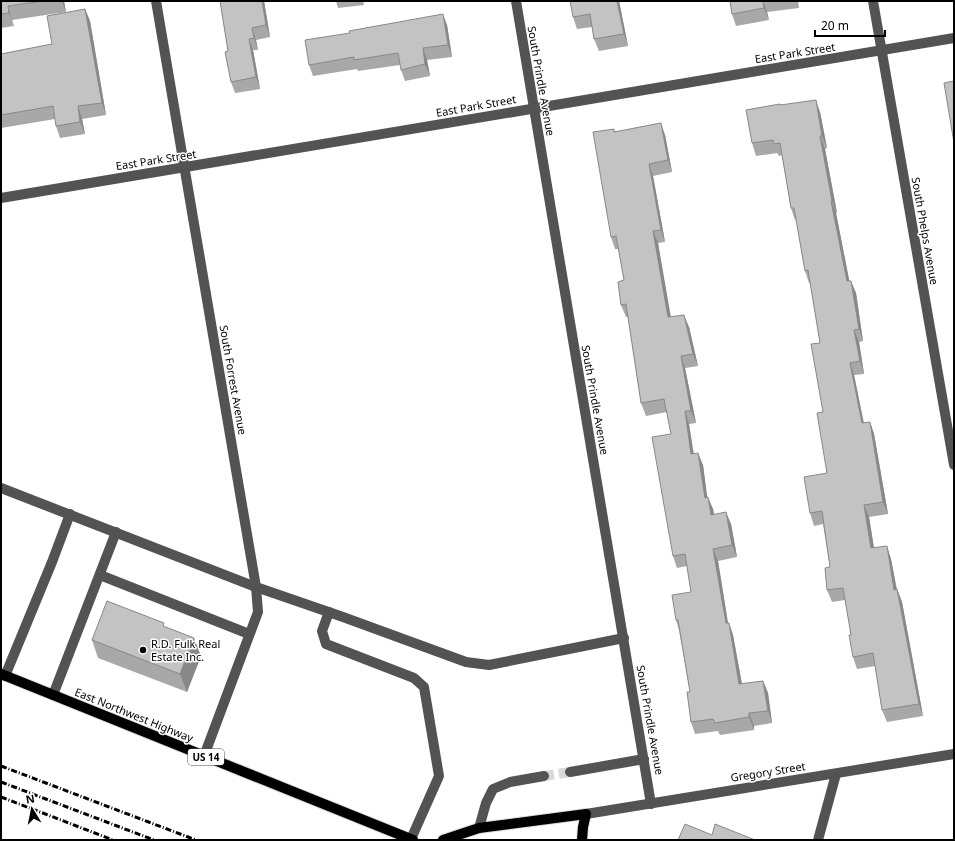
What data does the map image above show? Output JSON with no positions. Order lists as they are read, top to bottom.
{
  "streets": {
    "main road": ["East Northwest Highway", "US 14"],
    "street": [
      "East Park Street",
      "South Prindle Avenue",
      "South Phelps Avenue",
      "South Forrest Avenue",
      "Gregory Street"
    ]
  },
  "crossings": [
    ["East Park Street", "South Prindle Avenue"],
    ["East Park Street", "South Phelps Avenue"],
    ["East Park Street", "South Forrest Avenue"],
    ["South Prindle Avenue", "Gregory Street"],
    ["South Forrest Avenue", "East Northwest Highway"]
  ],
  "places": ["R.D. Fulk Real Estate Inc."],
  "scale_bar": "20 m",
  "north": "top"
}
